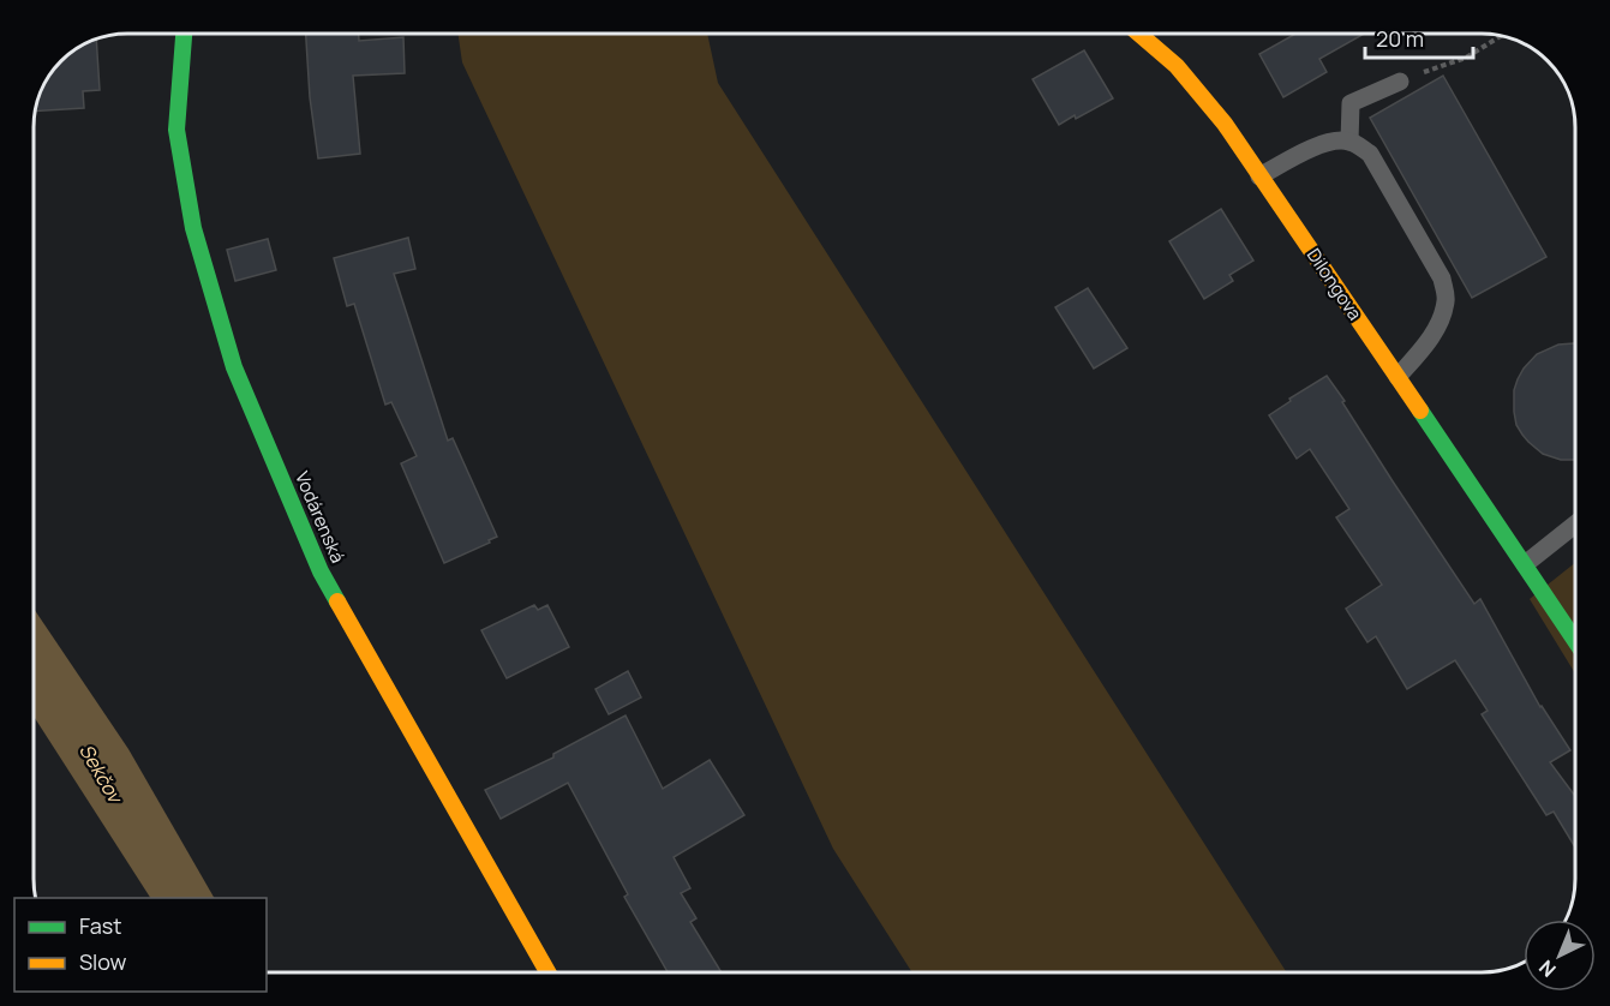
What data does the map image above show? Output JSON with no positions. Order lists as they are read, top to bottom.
{
  "streets": {
    "street": ["Dilongova", "Vodárenská"]
  },
  "water": ["Sekčov"],
  "legend": ["Fast", "Slow"],
  "scale_bar": "20 m",
  "north": "bottom left"
}
